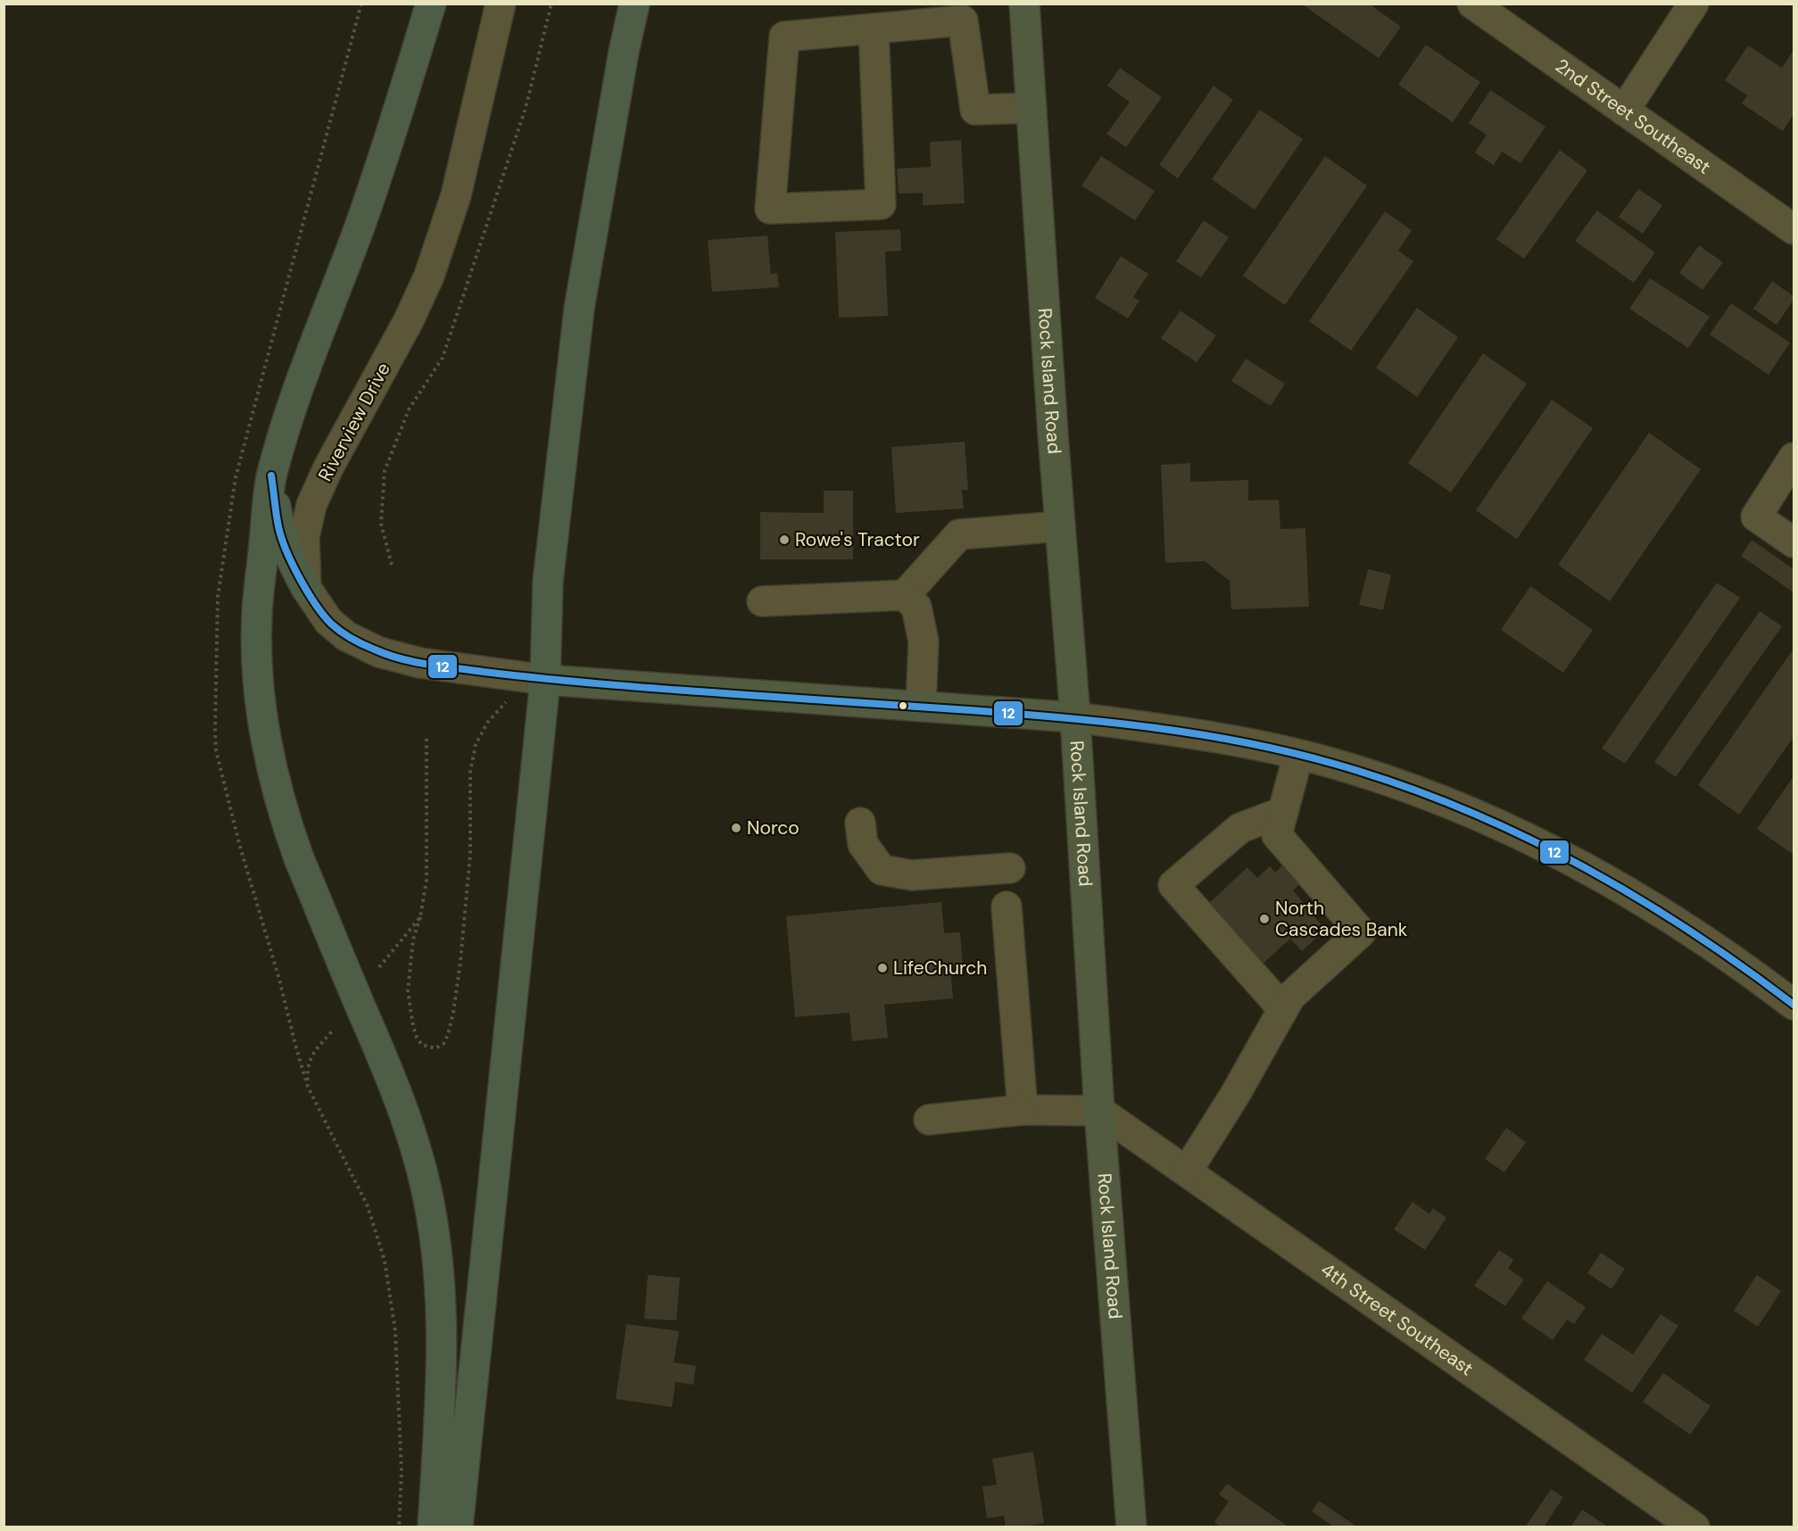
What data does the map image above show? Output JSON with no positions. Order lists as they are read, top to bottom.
{
  "streets": {
    "main road": ["Rock Island Road"],
    "street": ["2nd Street Southeast", "Riverview Drive", "4th Street Southeast"]
  },
  "crossings": [
    ["Rock Island Road", "4th Street Southeast"]
  ],
  "places": [
    "Rowe's Tractor",
    "Norco",
    "North Cascades Bank",
    "LifeChurch"
  ],
  "lines": ["transit line 12"]
}
